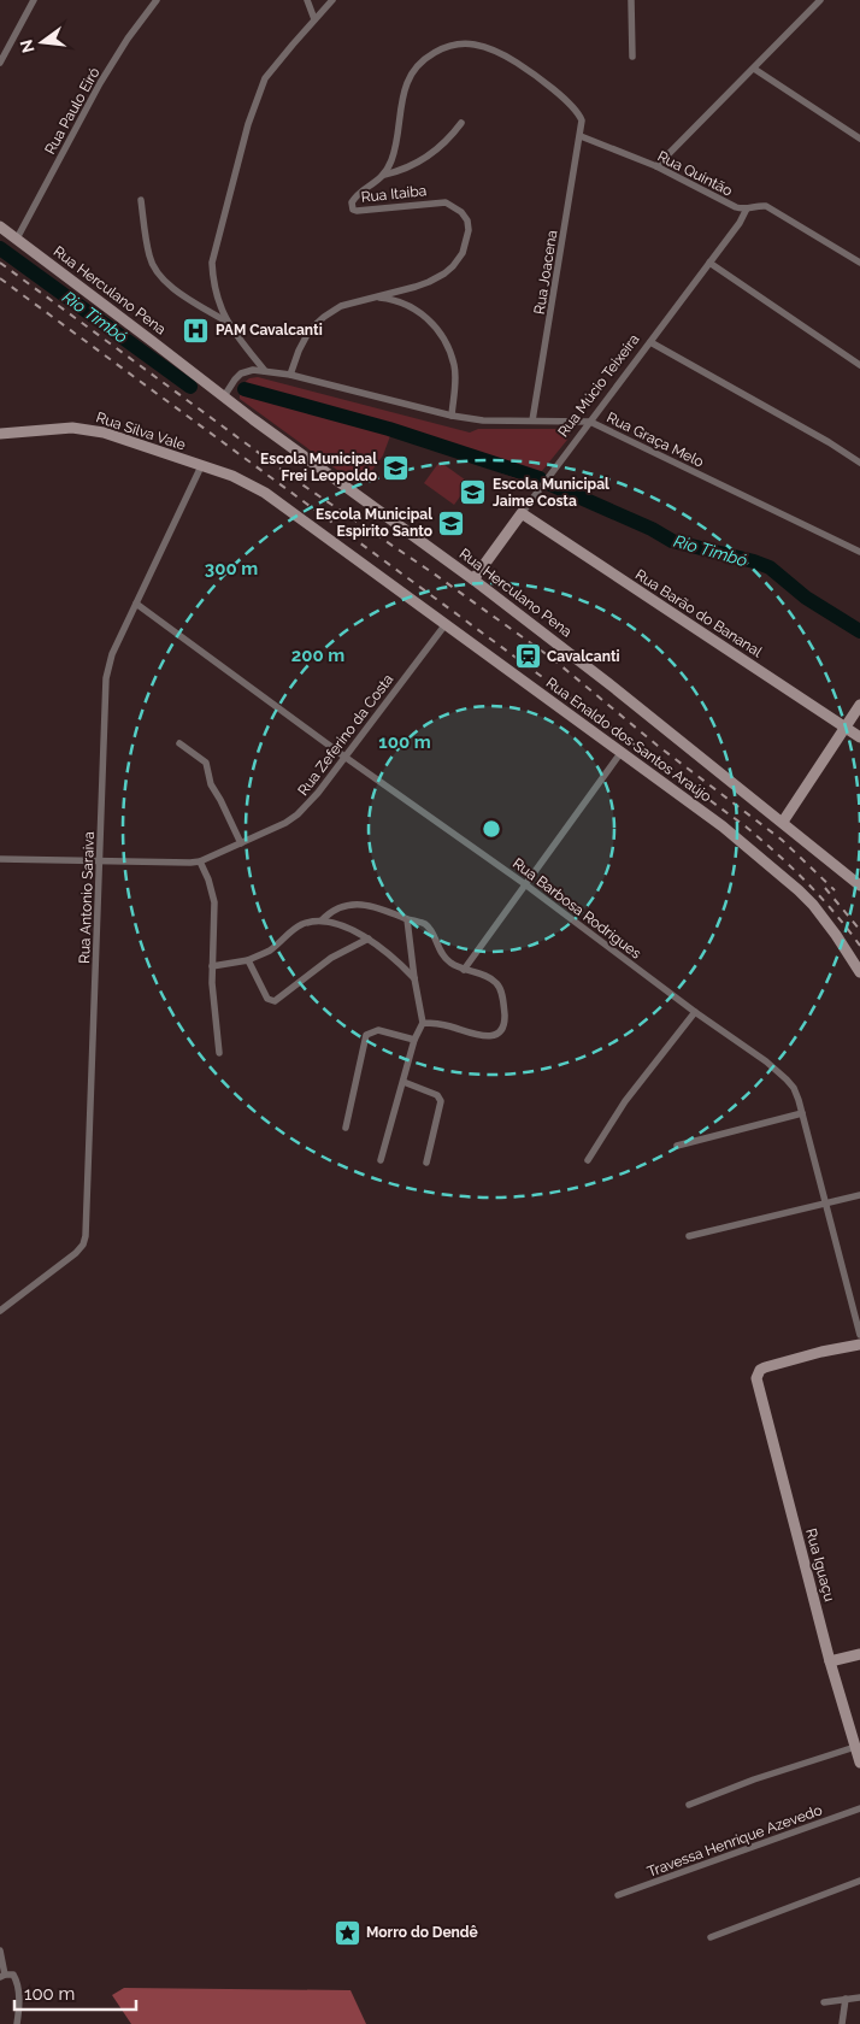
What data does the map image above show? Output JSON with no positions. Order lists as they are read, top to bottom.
{
  "streets": {
    "main road": [
      "Rua Herculano Pena",
      "Rua Múcio Teixeira",
      "Rua Silva Vale",
      "Rua Barão do Bananal",
      "Rua Enaldo dos Santos Araújo",
      "Rua Iguaçu"
    ],
    "street": [
      "Rua Paulo Eiró",
      "Rua Quintão",
      "Rua Itaiba",
      "Rua Joacena",
      "Rua Graça Melo",
      "Rua Zeferino da Costa",
      "Rua Antonio Saraiva",
      "Rua Barbosa Rodrigues",
      "Travessa Henrique Azevedo"
    ]
  },
  "crossings": [
    ["Rua Paulo Eiró", "Rua Herculano Pena"],
    ["Rua Quintão", "Rua Joacena"],
    ["Rua Quintão", "Rua Múcio Teixeira"],
    ["Rua Itaiba", "Rua Joacena"],
    ["Rua Itaiba", "Rua Graça Melo"],
    ["Rua Joacena", "Rua Graça Melo"],
    ["Rua Herculano Pena", "Rua Múcio Teixeira"],
    ["Rua Herculano Pena", "Rua Graça Melo"],
    ["Rua Múcio Teixeira", "Rua Graça Melo"],
    ["Rua Múcio Teixeira", "Rua Barão do Bananal"],
    ["Rua Silva Vale", "Rua Enaldo dos Santos Araújo"],
    ["Rua Silva Vale", "Rua Antonio Saraiva"],
    ["Rua Zeferino da Costa", "Rua Enaldo dos Santos Araújo"],
    ["Rua Zeferino da Costa", "Rua Antonio Saraiva"],
    ["Rua Zeferino da Costa", "Rua Barbosa Rodrigues"],
    ["Rua Enaldo dos Santos Araújo", "Rua Antonio Saraiva"],
    ["Rua Antonio Saraiva", "Rua Barbosa Rodrigues"]
  ],
  "water": ["Rio Timbó"],
  "places": {
    "hospital": ["PAM Cavalcanti"],
    "school or university": ["Escola Municipal Frei Leopoldo", "Escola Municipal Jaime Costa", "Escola Municipal Espirito Santo"],
    "station": ["Cavalcanti"],
    "place": ["Morro do Dendê"]
  },
  "scale_bar": "100 m",
  "north": "left",
  "rings": ["300 m", "200 m", "100 m"]
}
